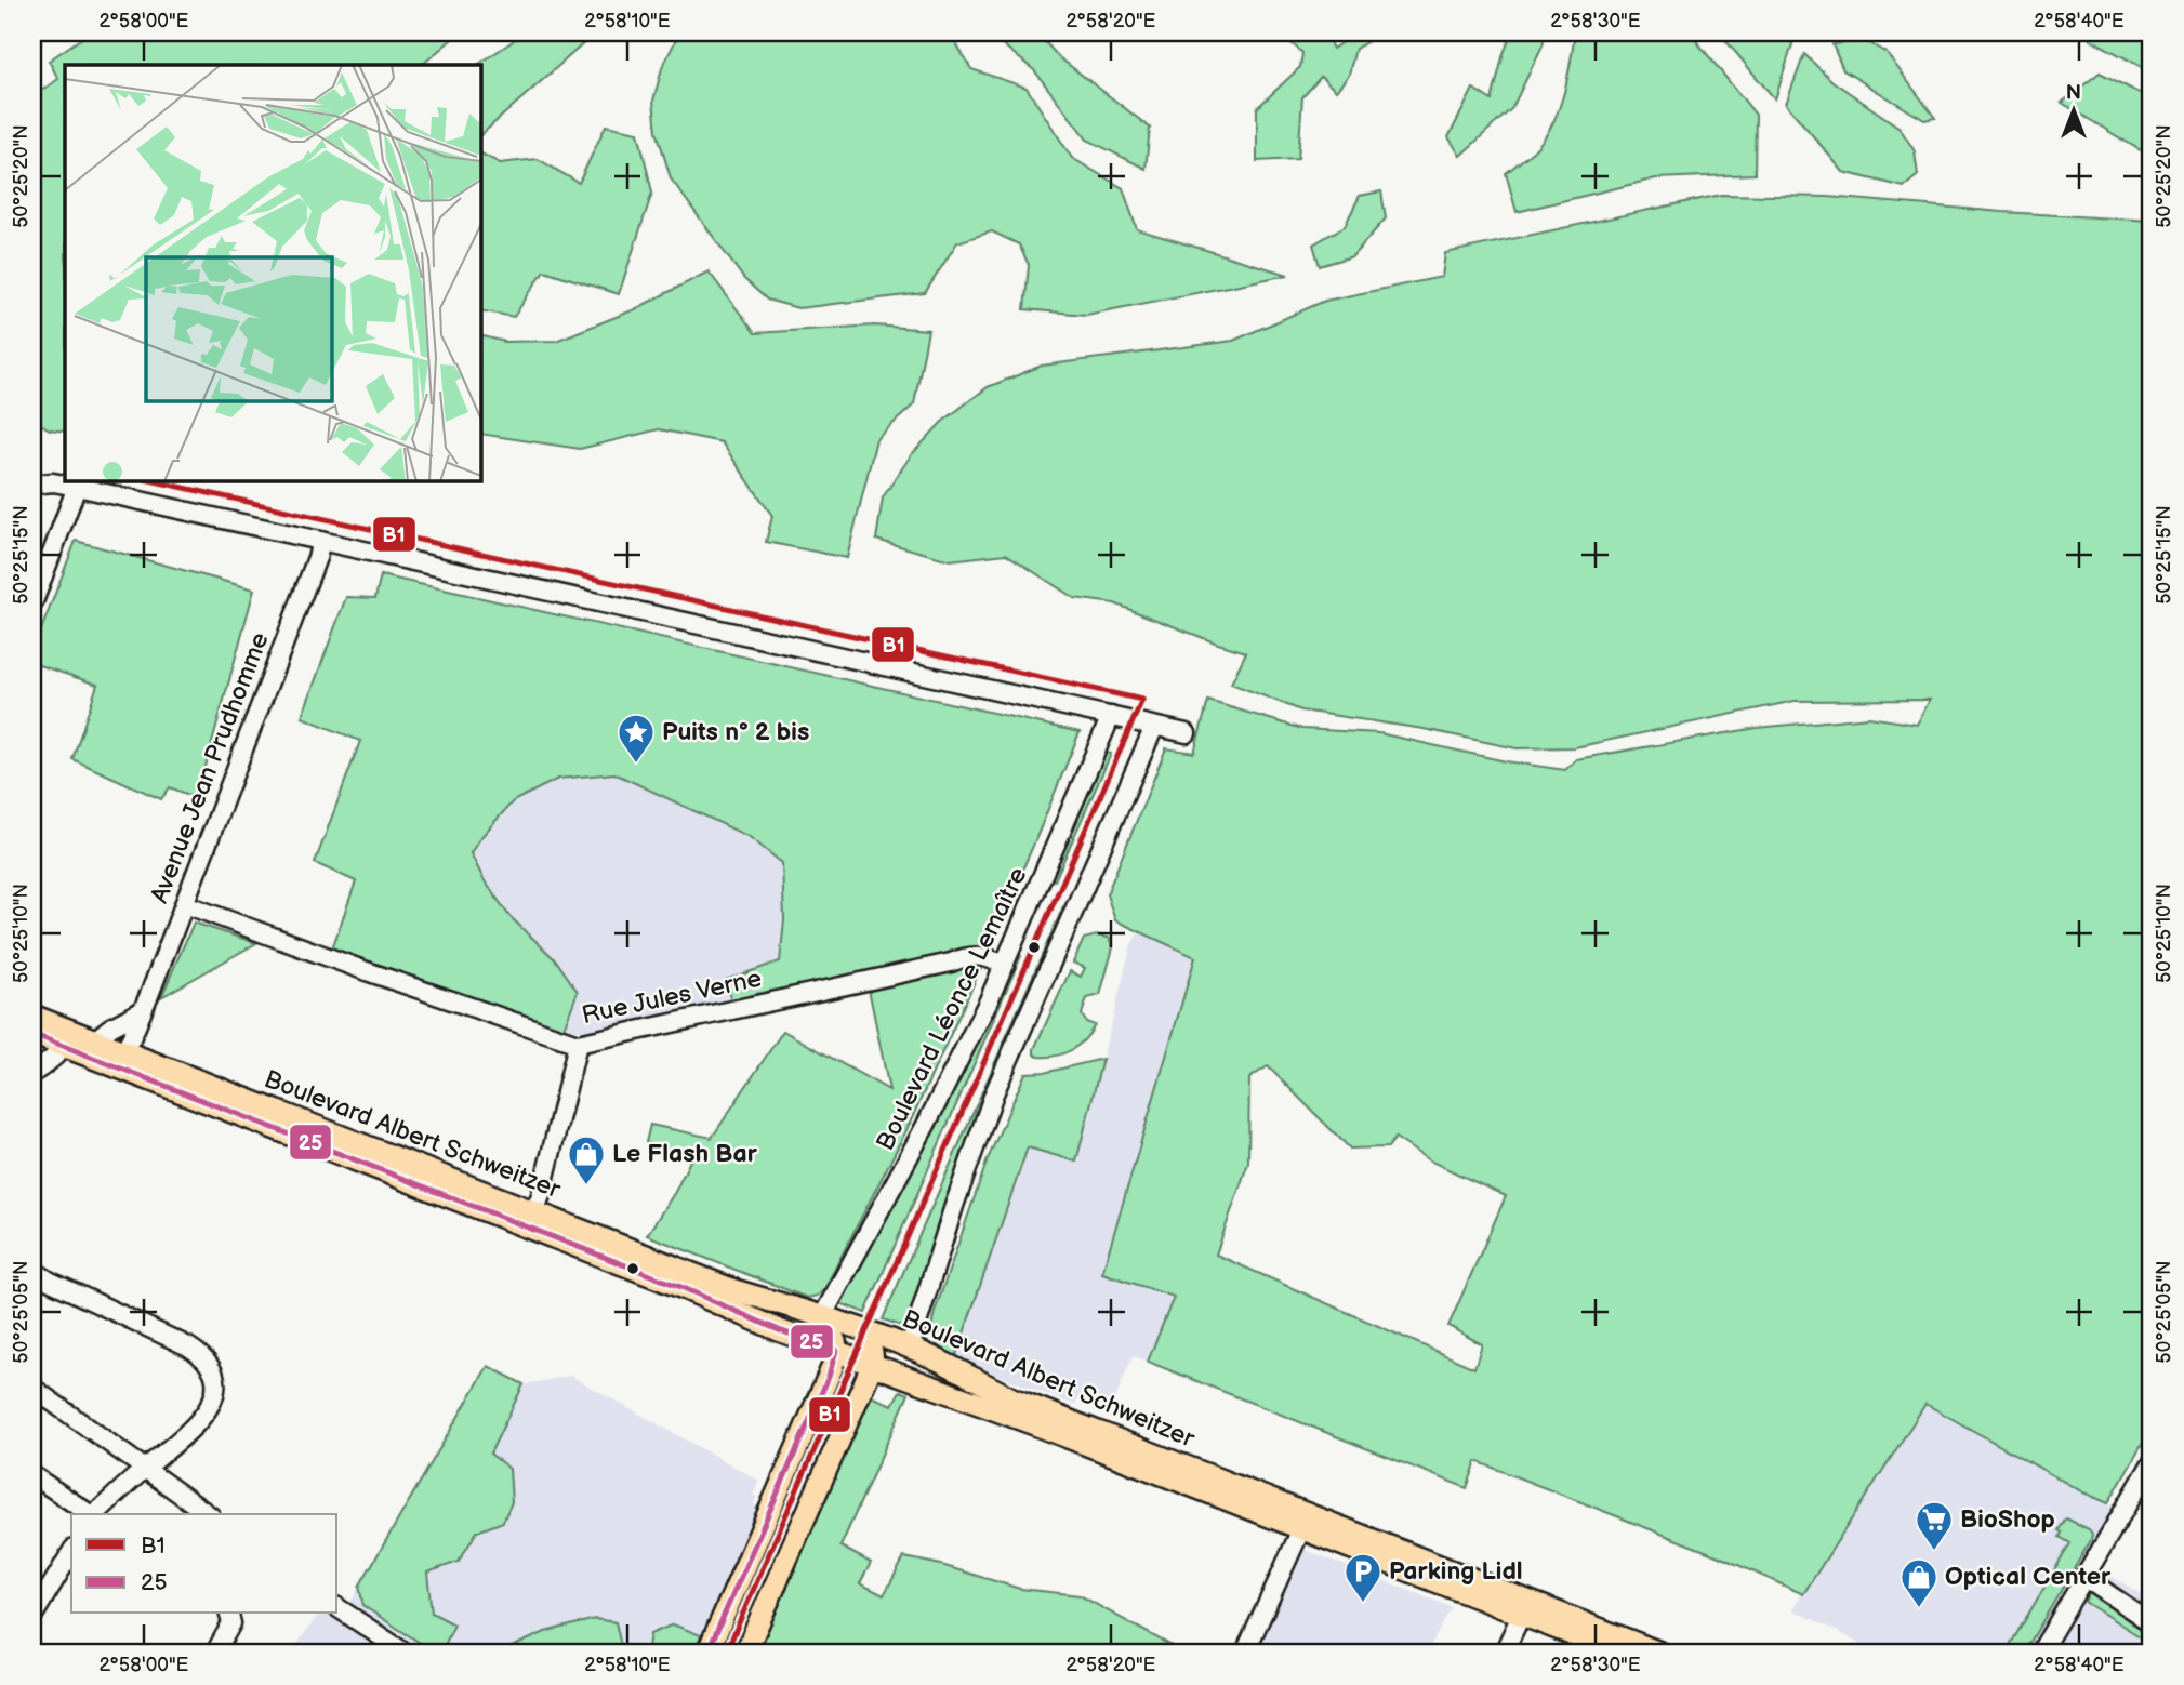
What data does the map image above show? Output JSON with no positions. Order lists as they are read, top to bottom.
{
  "streets": {
    "main road": ["Boulevard Albert Schweitzer"],
    "street": ["Avenue Jean Prudhomme", "Rue Jules Verne", "Boulevard Léonce Lemaître"]
  },
  "crossings": [
    ["Avenue Jean Prudhomme", "Rue Jules Verne"],
    ["Avenue Jean Prudhomme", "Boulevard Albert Schweitzer"],
    ["Rue Jules Verne", "Boulevard Léonce Lemaître"],
    ["Boulevard Léonce Lemaître", "Boulevard Albert Schweitzer"]
  ],
  "places": {
    "place": ["Puits n° 2 bis"],
    "shop": ["Le Flash Bar", "Optical Center"],
    "supermarket": ["BioShop"],
    "parking": ["Parking Lidl"]
  },
  "lines": ["transit line B1", "transit line 25"],
  "legend": ["B1", "25"],
  "north": "top",
  "coordinates": [
    "2°58'00\"E",
    "2°58'10\"E",
    "2°58'20\"E",
    "2°58'30\"E",
    "2°58'40\"E",
    "50°25'20\"N",
    "50°25'15\"N",
    "50°25'10\"N",
    "50°25'05\"N"
  ]
}
